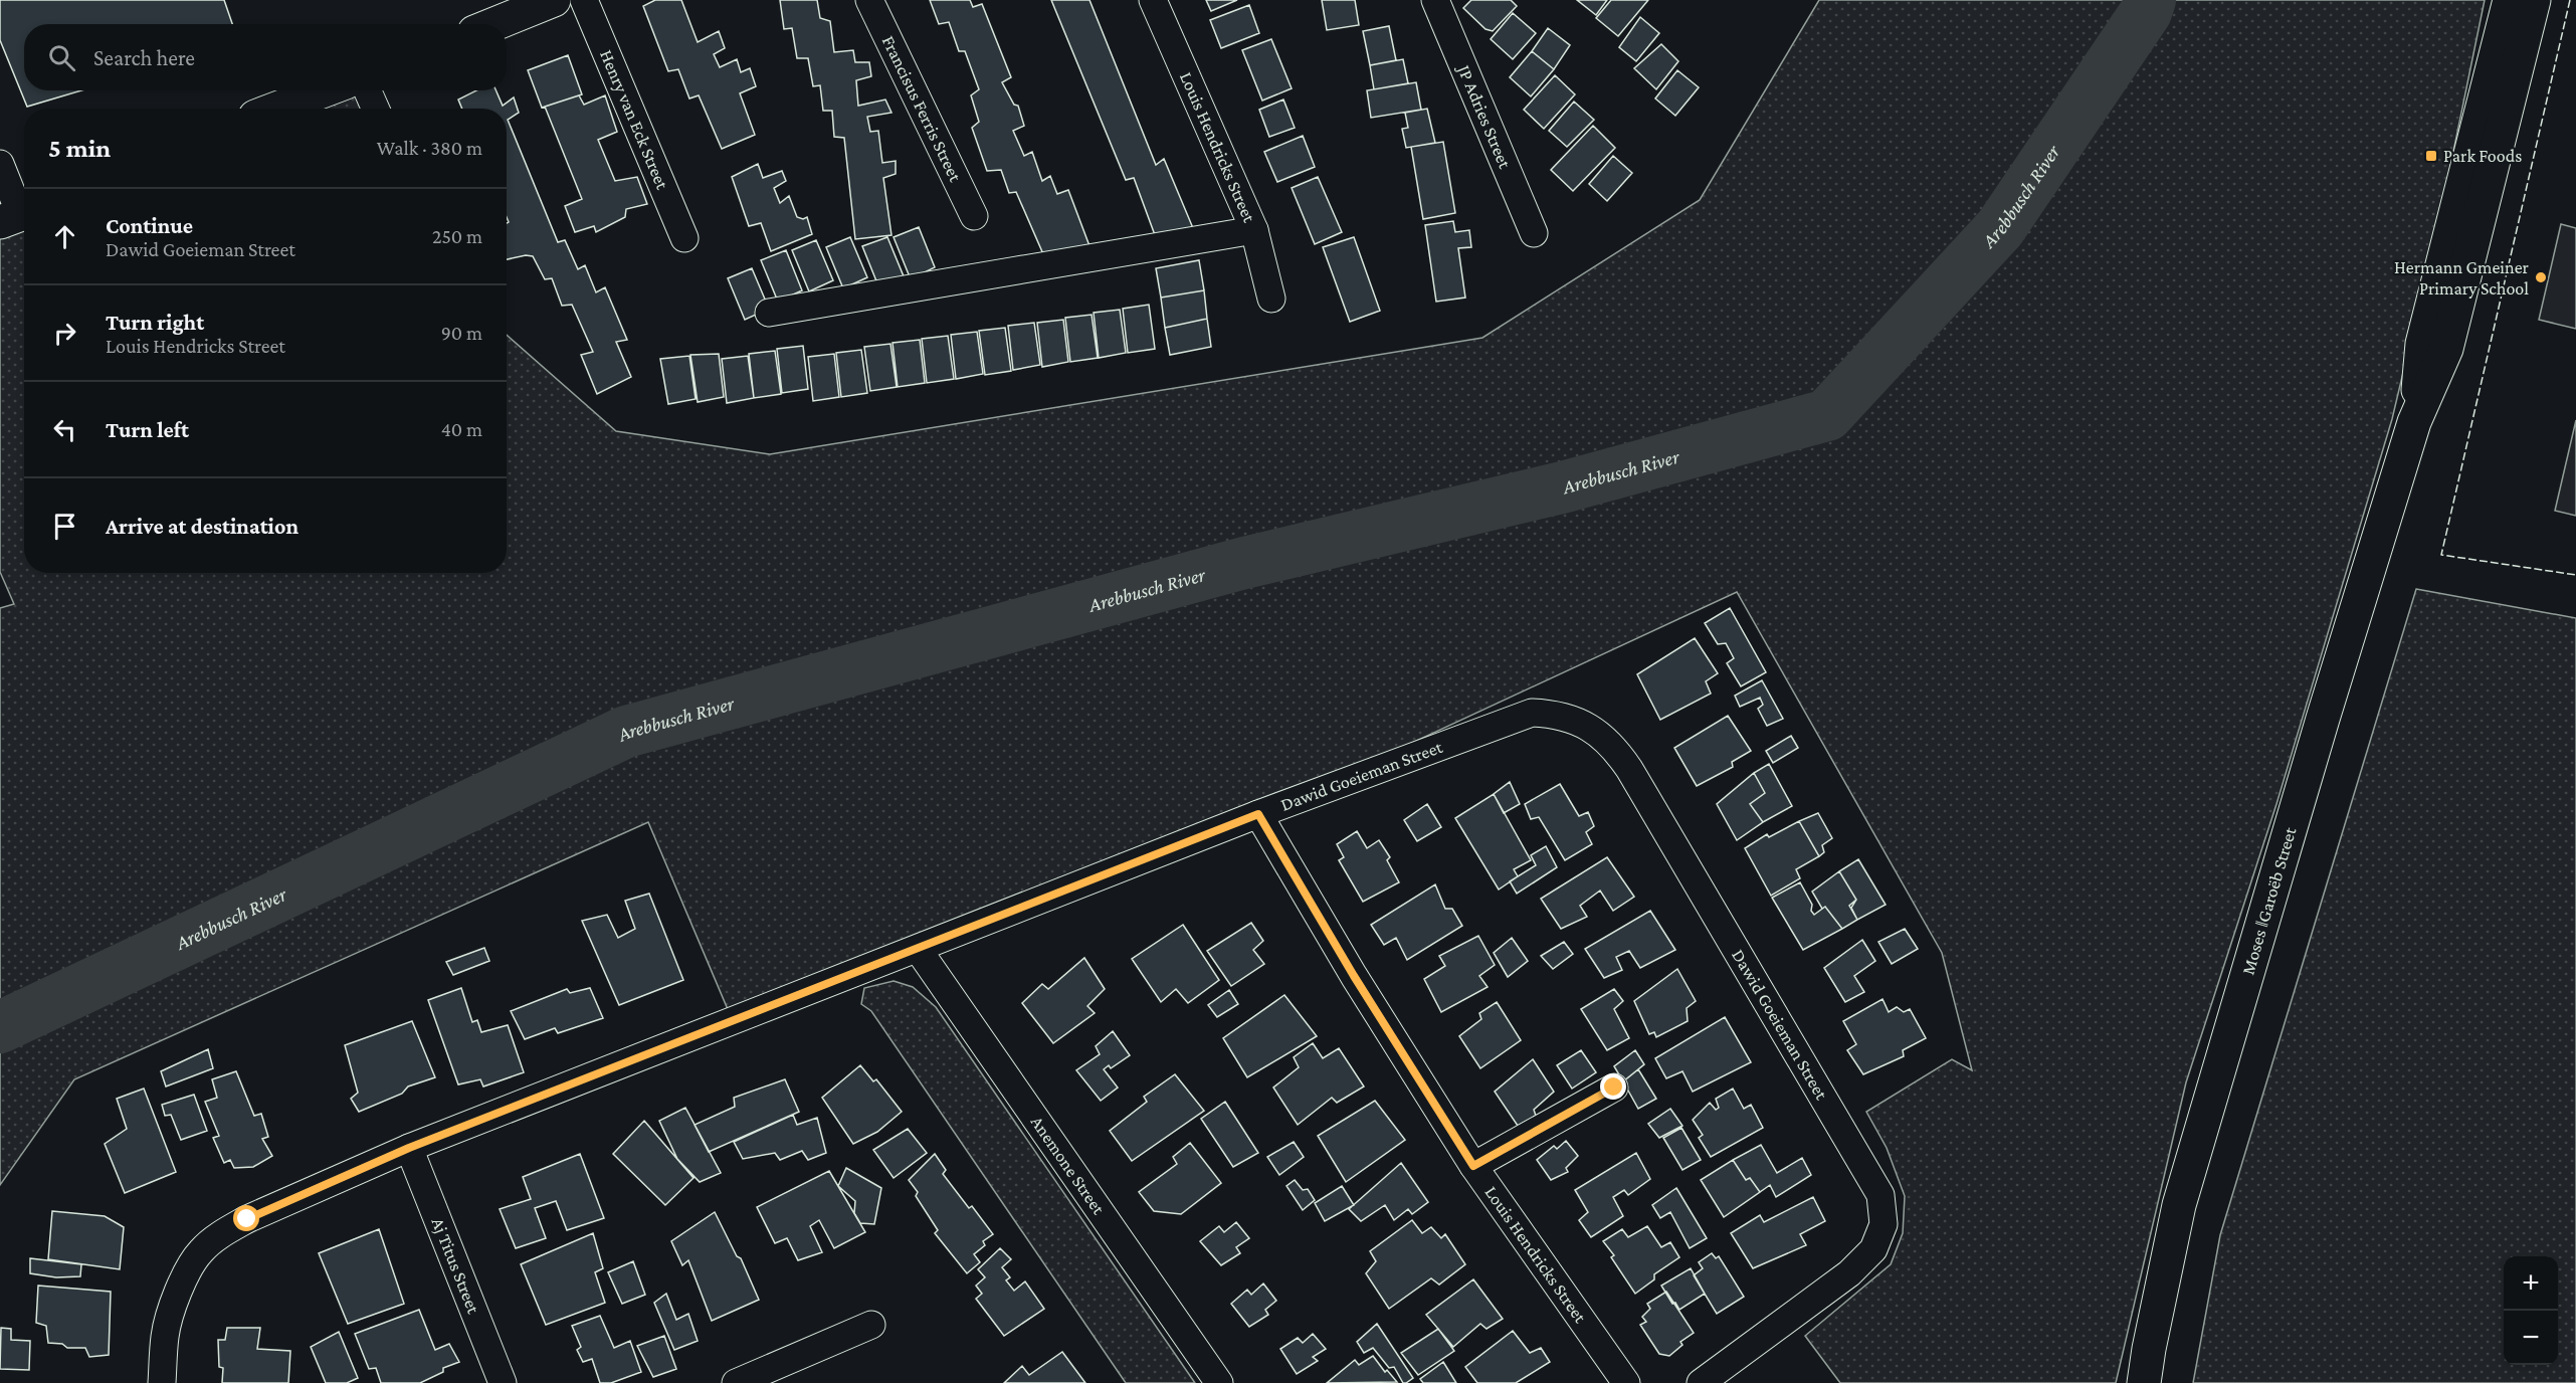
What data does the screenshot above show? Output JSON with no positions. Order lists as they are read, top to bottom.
{
  "streets": {
    "main road": ["Moses ǁGaroëb Street"],
    "street": [
      "Francisus Ferris Street",
      "JP Adries Street",
      "Henry van Eck Street",
      "Louis Hendricks Street",
      "Dawid Goeieman Street",
      "Anemone Street",
      "Aj Titus Street"
    ]
  },
  "crossings": [
    ["Louis Hendricks Street", "Dawid Goeieman Street"],
    ["Dawid Goeieman Street", "Anemone Street"],
    ["Dawid Goeieman Street", "Aj Titus Street"]
  ],
  "water": ["Arebbusch River"],
  "places": {
    "transit": ["Park Foods"],
    "other": ["Hermann Gmeiner Primary School"]
  },
  "page": {
    "search": "Search here",
    "heading": ["5 min", "Walk · 380 m"],
    "list": [
      ["Continue", "Dawid Goeieman Street", "250 m"],
      ["Turn right", "Louis Hendricks Street", "90 m"],
      ["Turn left", "40 m"],
      "Arrive at destination"
    ],
    "map_buttons": ["+", "−"]
  }
}
